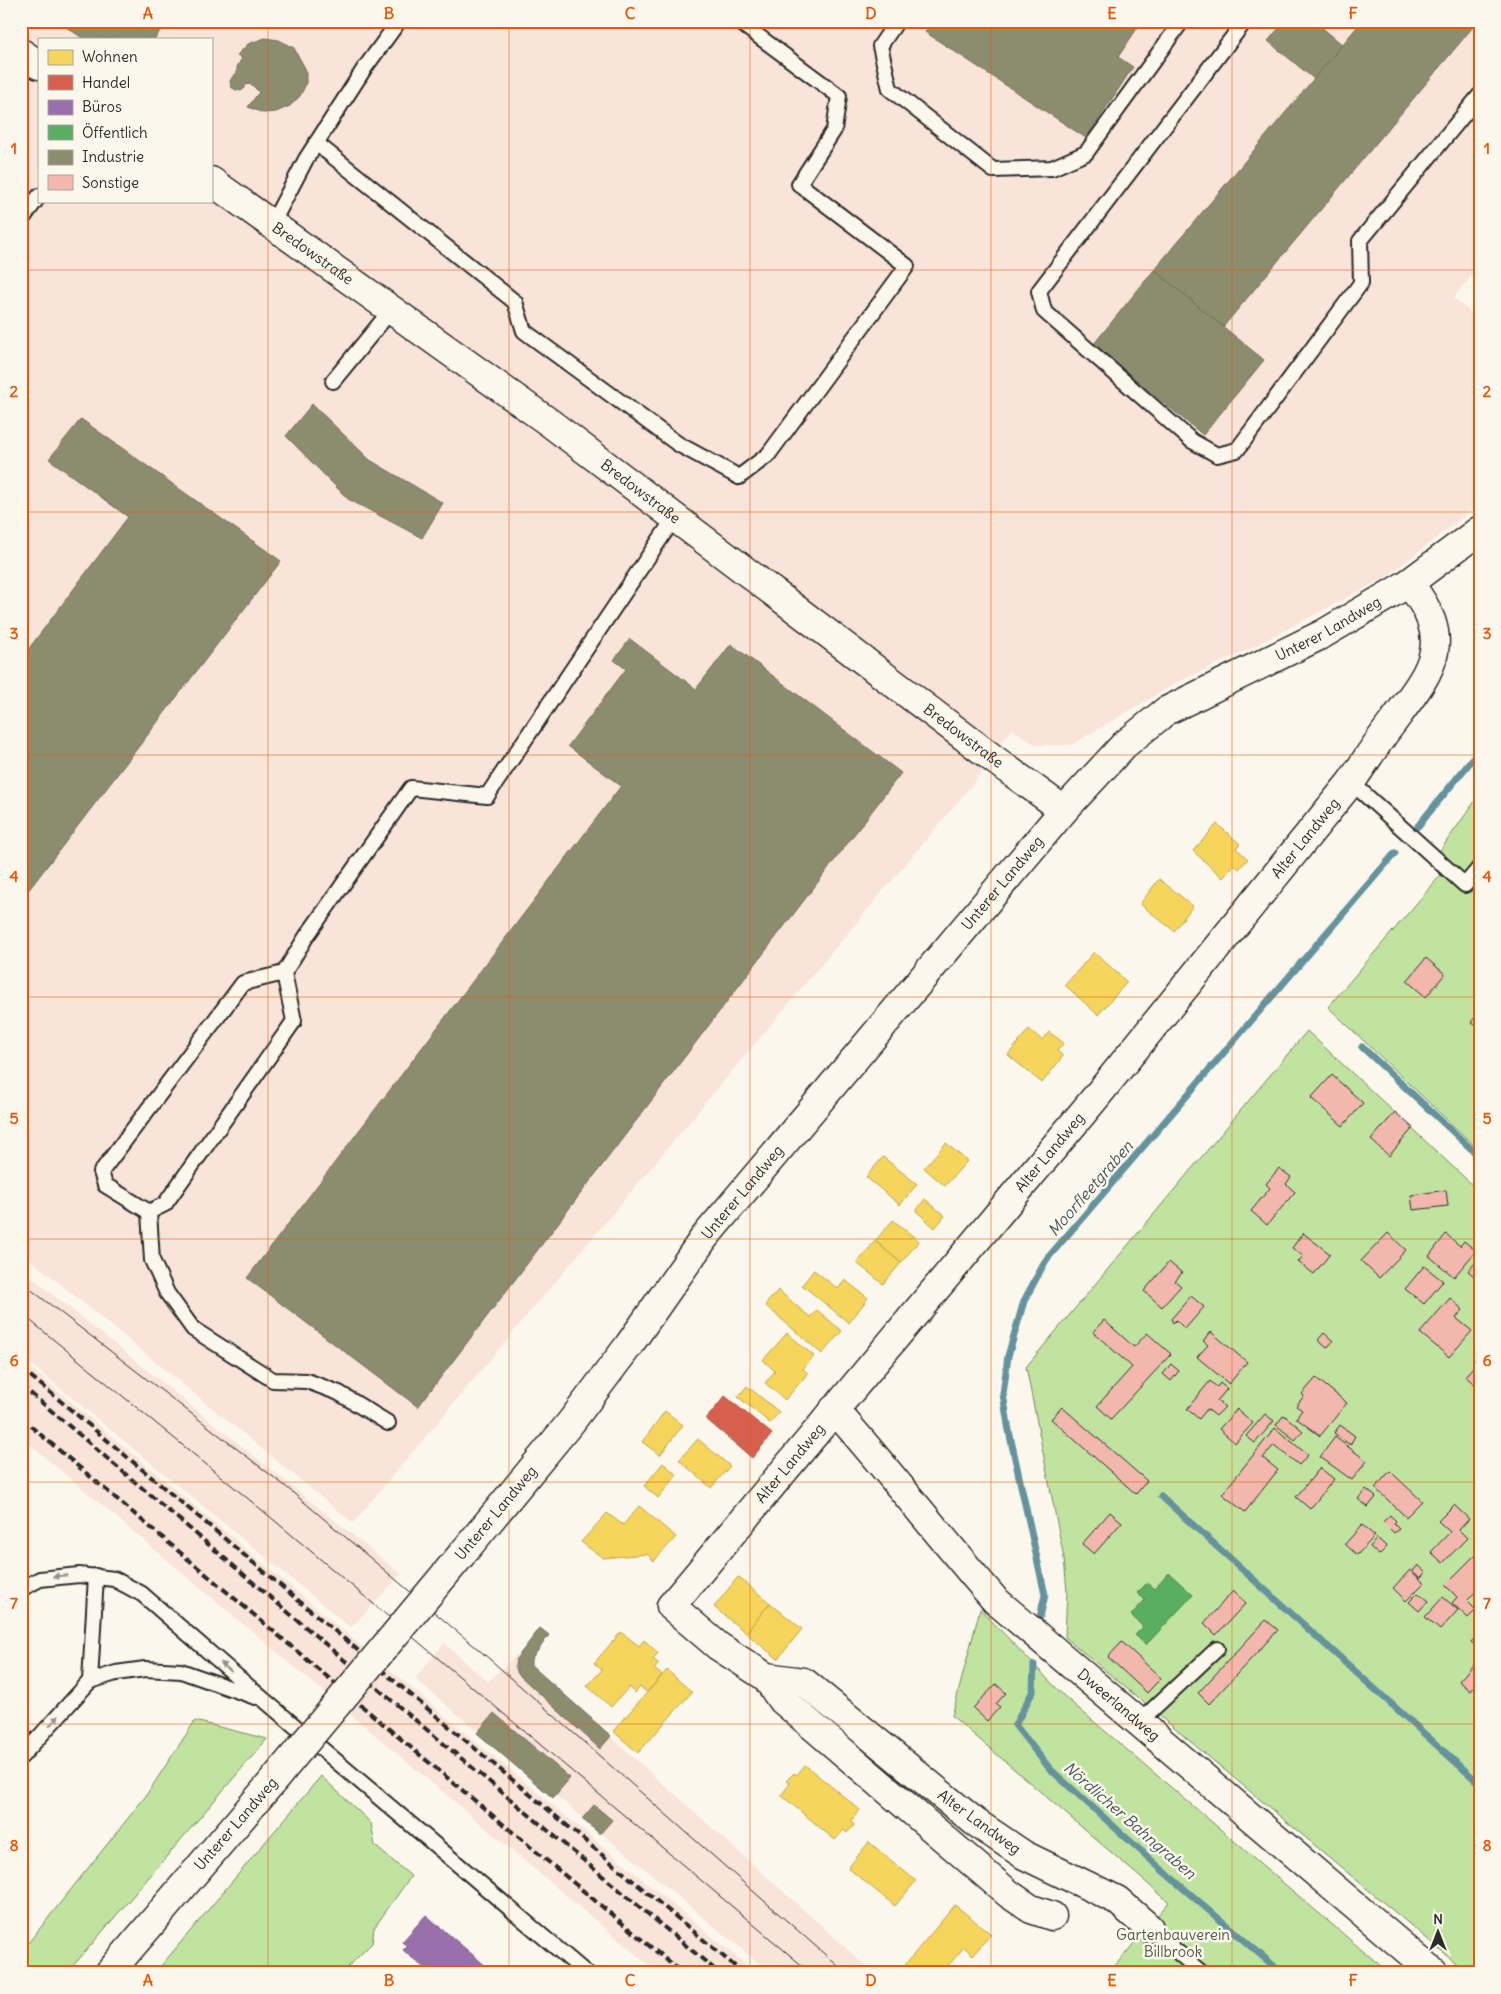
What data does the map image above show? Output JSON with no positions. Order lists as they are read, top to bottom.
{
  "streets": {
    "street": [
      "Bredowstraße",
      "Unterer Landweg",
      "Alter Landweg",
      "Dweerlandweg"
    ]
  },
  "crossings": [
    ["Bredowstraße", "Unterer Landweg"],
    ["Unterer Landweg", "Alter Landweg"],
    ["Alter Landweg", "Dweerlandweg"]
  ],
  "water": ["Moorfleetgraben", "Nördlicher Bahngraben"],
  "parks": ["Gartenbauverein Billbrook"],
  "legend": [
    "Wohnen",
    "Handel",
    "Büros",
    "Öffentlich",
    "Industrie",
    "Sonstige"
  ],
  "north": "top",
  "grid": {
    "columns": [
      "A",
      "B",
      "C",
      "D",
      "E",
      "F"
    ],
    "rows": [
      "1",
      "2",
      "3",
      "4",
      "5",
      "6",
      "7",
      "8"
    ]
  }
}
